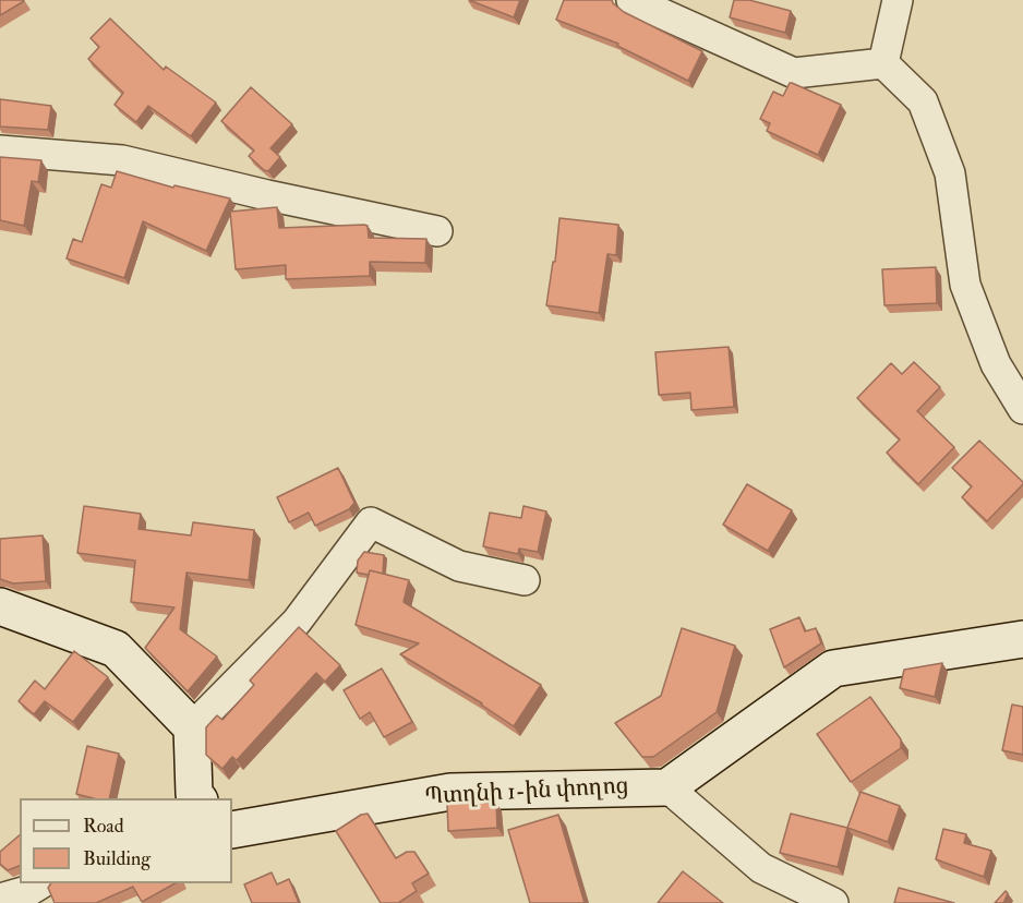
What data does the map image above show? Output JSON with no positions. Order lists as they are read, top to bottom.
{
  "streets": {
    "street": ["Պտղնի 1-ին փողոց"]
  },
  "legend": ["Road", "Building"]
}
